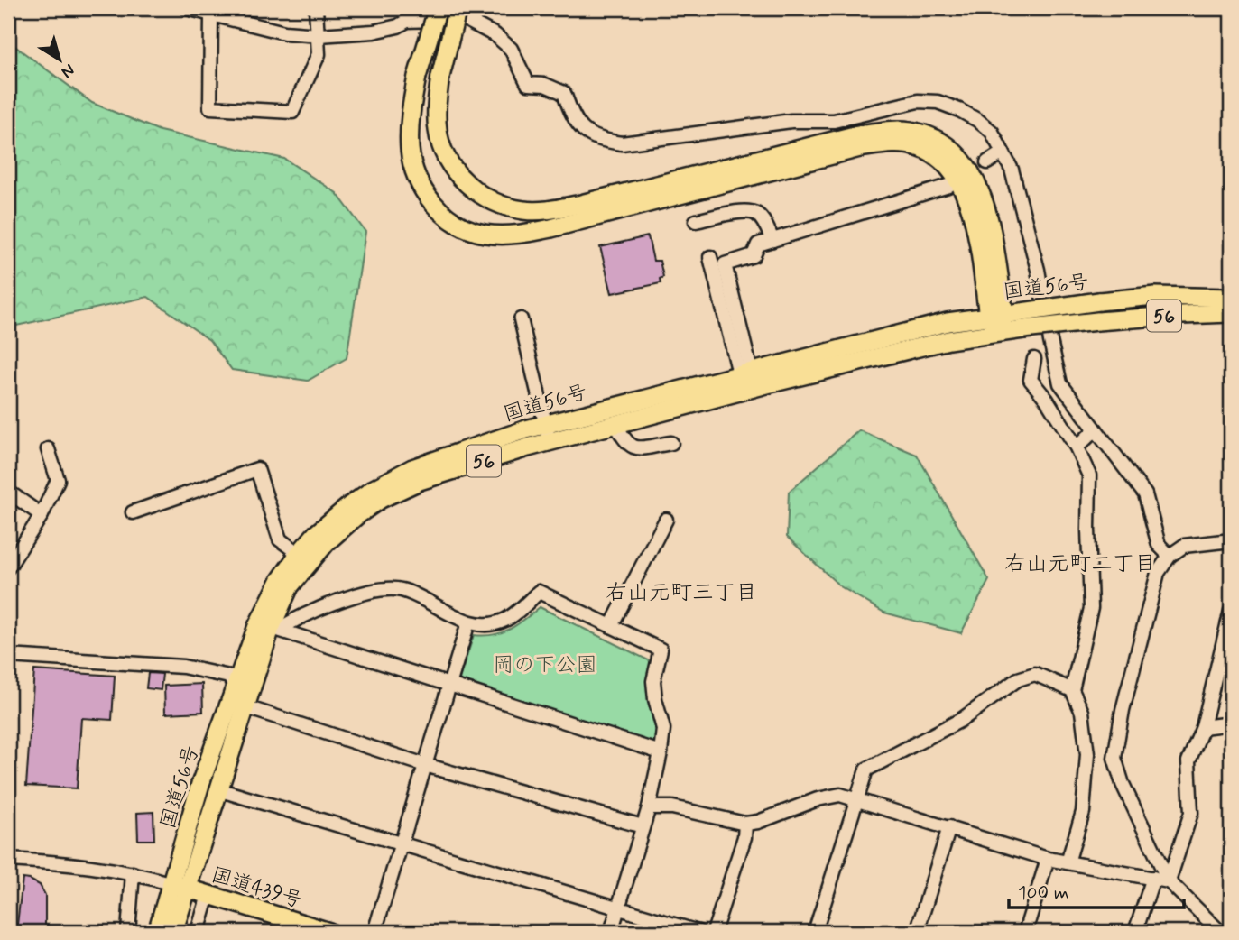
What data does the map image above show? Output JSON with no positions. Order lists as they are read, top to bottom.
{
  "streets": {
    "highway": ["国道56号", "56", "国道439号"]
  },
  "crossings": [
    ["国道56号", "国道439号"]
  ],
  "districts": ["右山元町二丁目", "右山元町三丁目"],
  "parks": ["岡の下公園"],
  "scale_bar": "100 m",
  "north": "bottom right"
}
